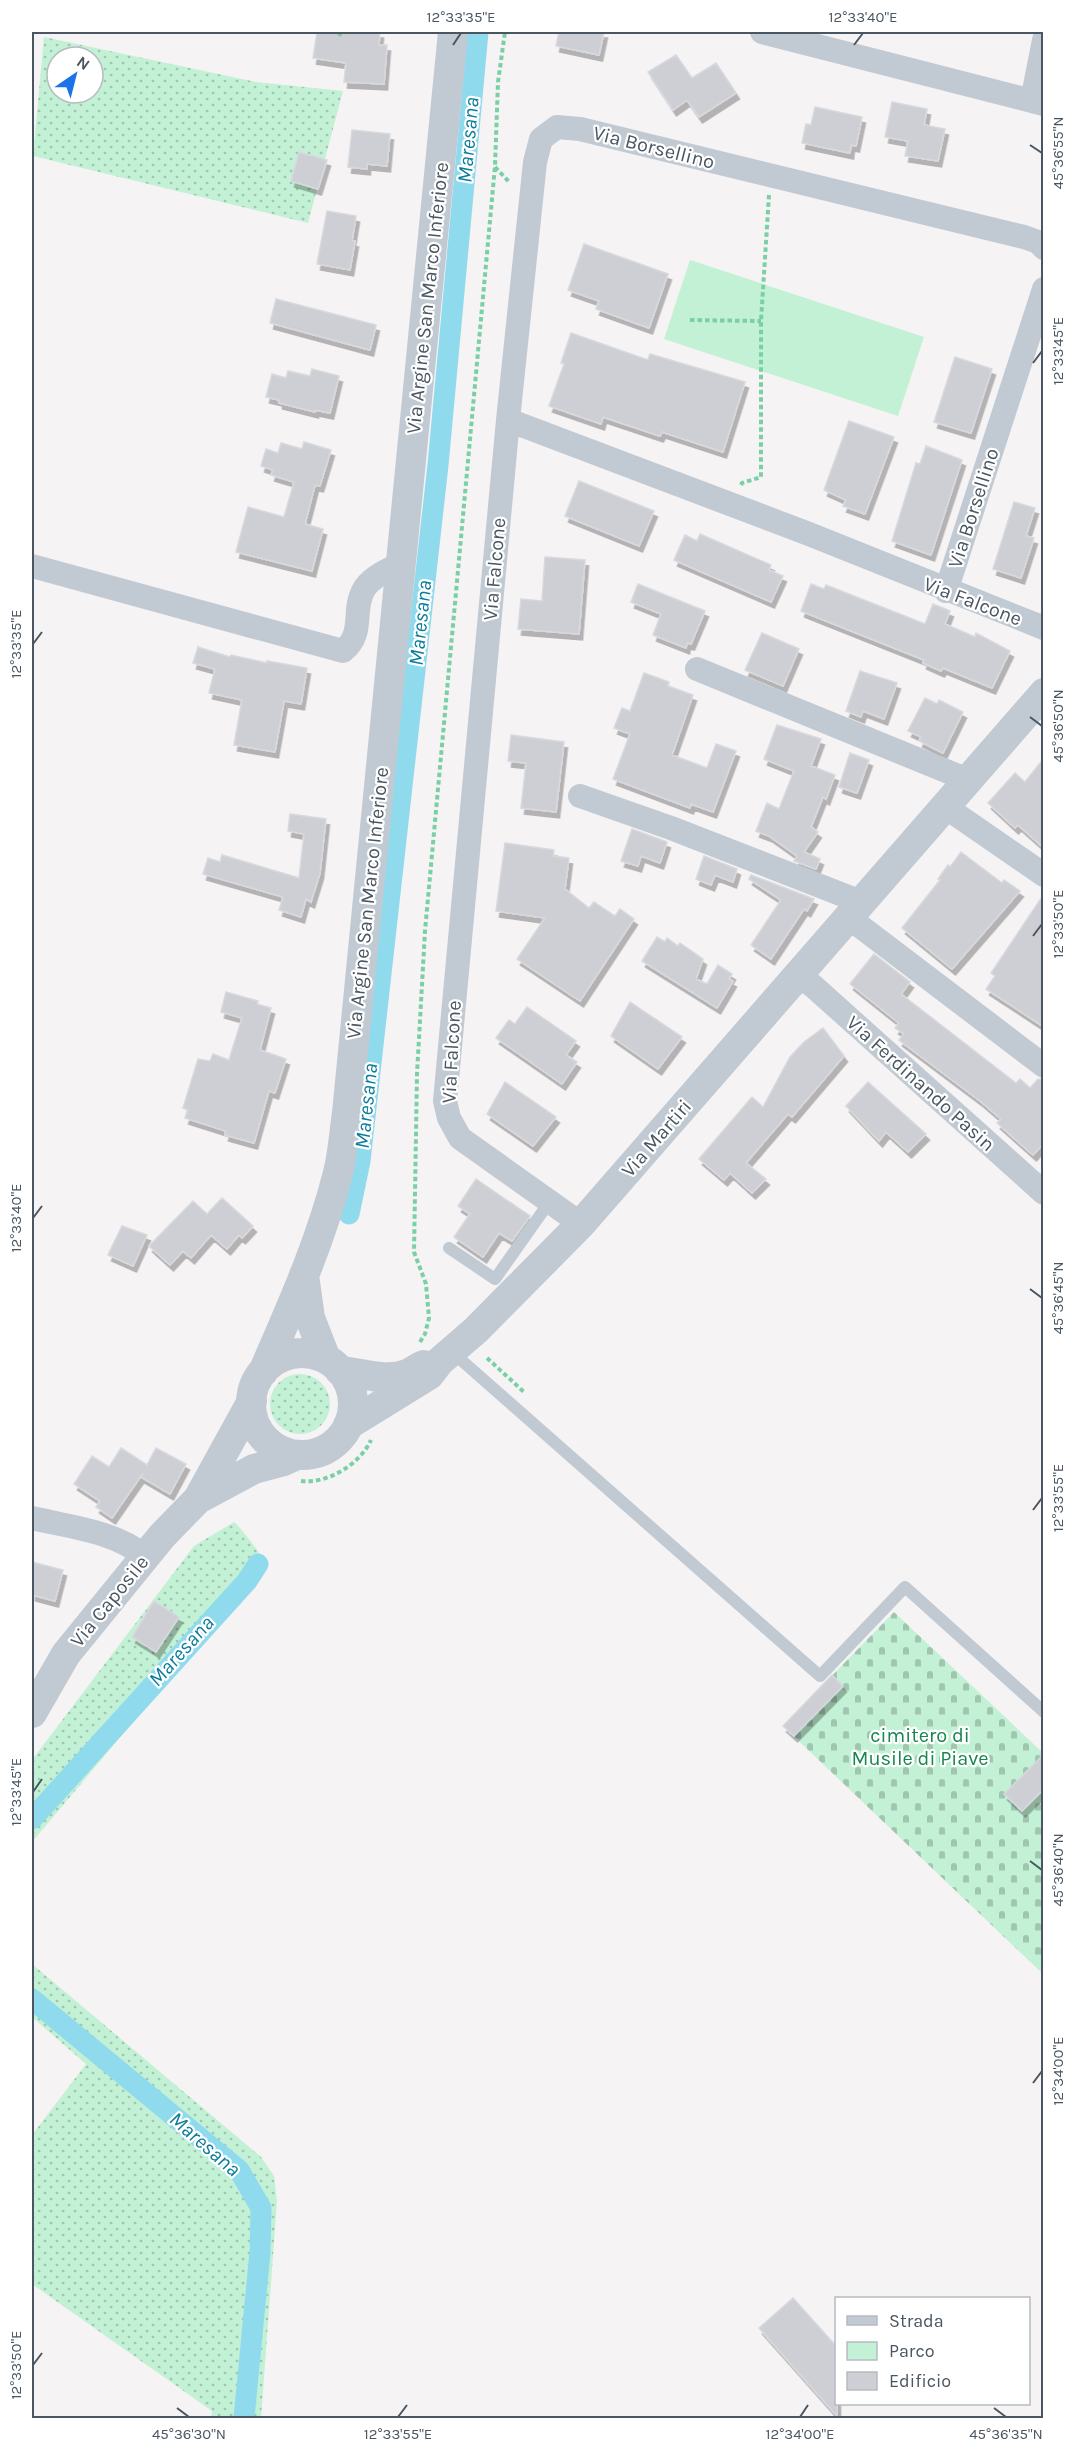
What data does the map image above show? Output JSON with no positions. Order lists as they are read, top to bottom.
{
  "streets": {
    "street": [
      "Via Borsellino",
      "Via Argine San Marco Inferiore",
      "Via Falcone",
      "Via Ferdinando Pasin",
      "Via Martiri",
      "Via Caposile"
    ]
  },
  "crossings": [
    ["Via Borsellino", "Via Falcone"],
    ["Via Argine San Marco Inferiore", "Via Martiri"],
    ["Via Argine San Marco Inferiore", "Via Caposile"],
    ["Via Falcone", "Via Martiri"],
    ["Via Ferdinando Pasin", "Via Martiri"],
    ["Via Martiri", "Via Caposile"]
  ],
  "water": ["Maresana"],
  "parks": ["cimitero di Musile di Piave"],
  "legend": ["Strada", "Parco", "Edificio"],
  "north": "top right",
  "coordinates": [
    "12°33'35\"E",
    "12°33'40\"E",
    "45°36'55\"N",
    "12°33'45\"E",
    "45°36'50\"N",
    "12°33'50\"E",
    "45°36'45\"N",
    "12°33'55\"E",
    "45°36'40\"N",
    "12°34'00\"E",
    "45°36'30\"N",
    "45°36'35\"N"
  ]
}
